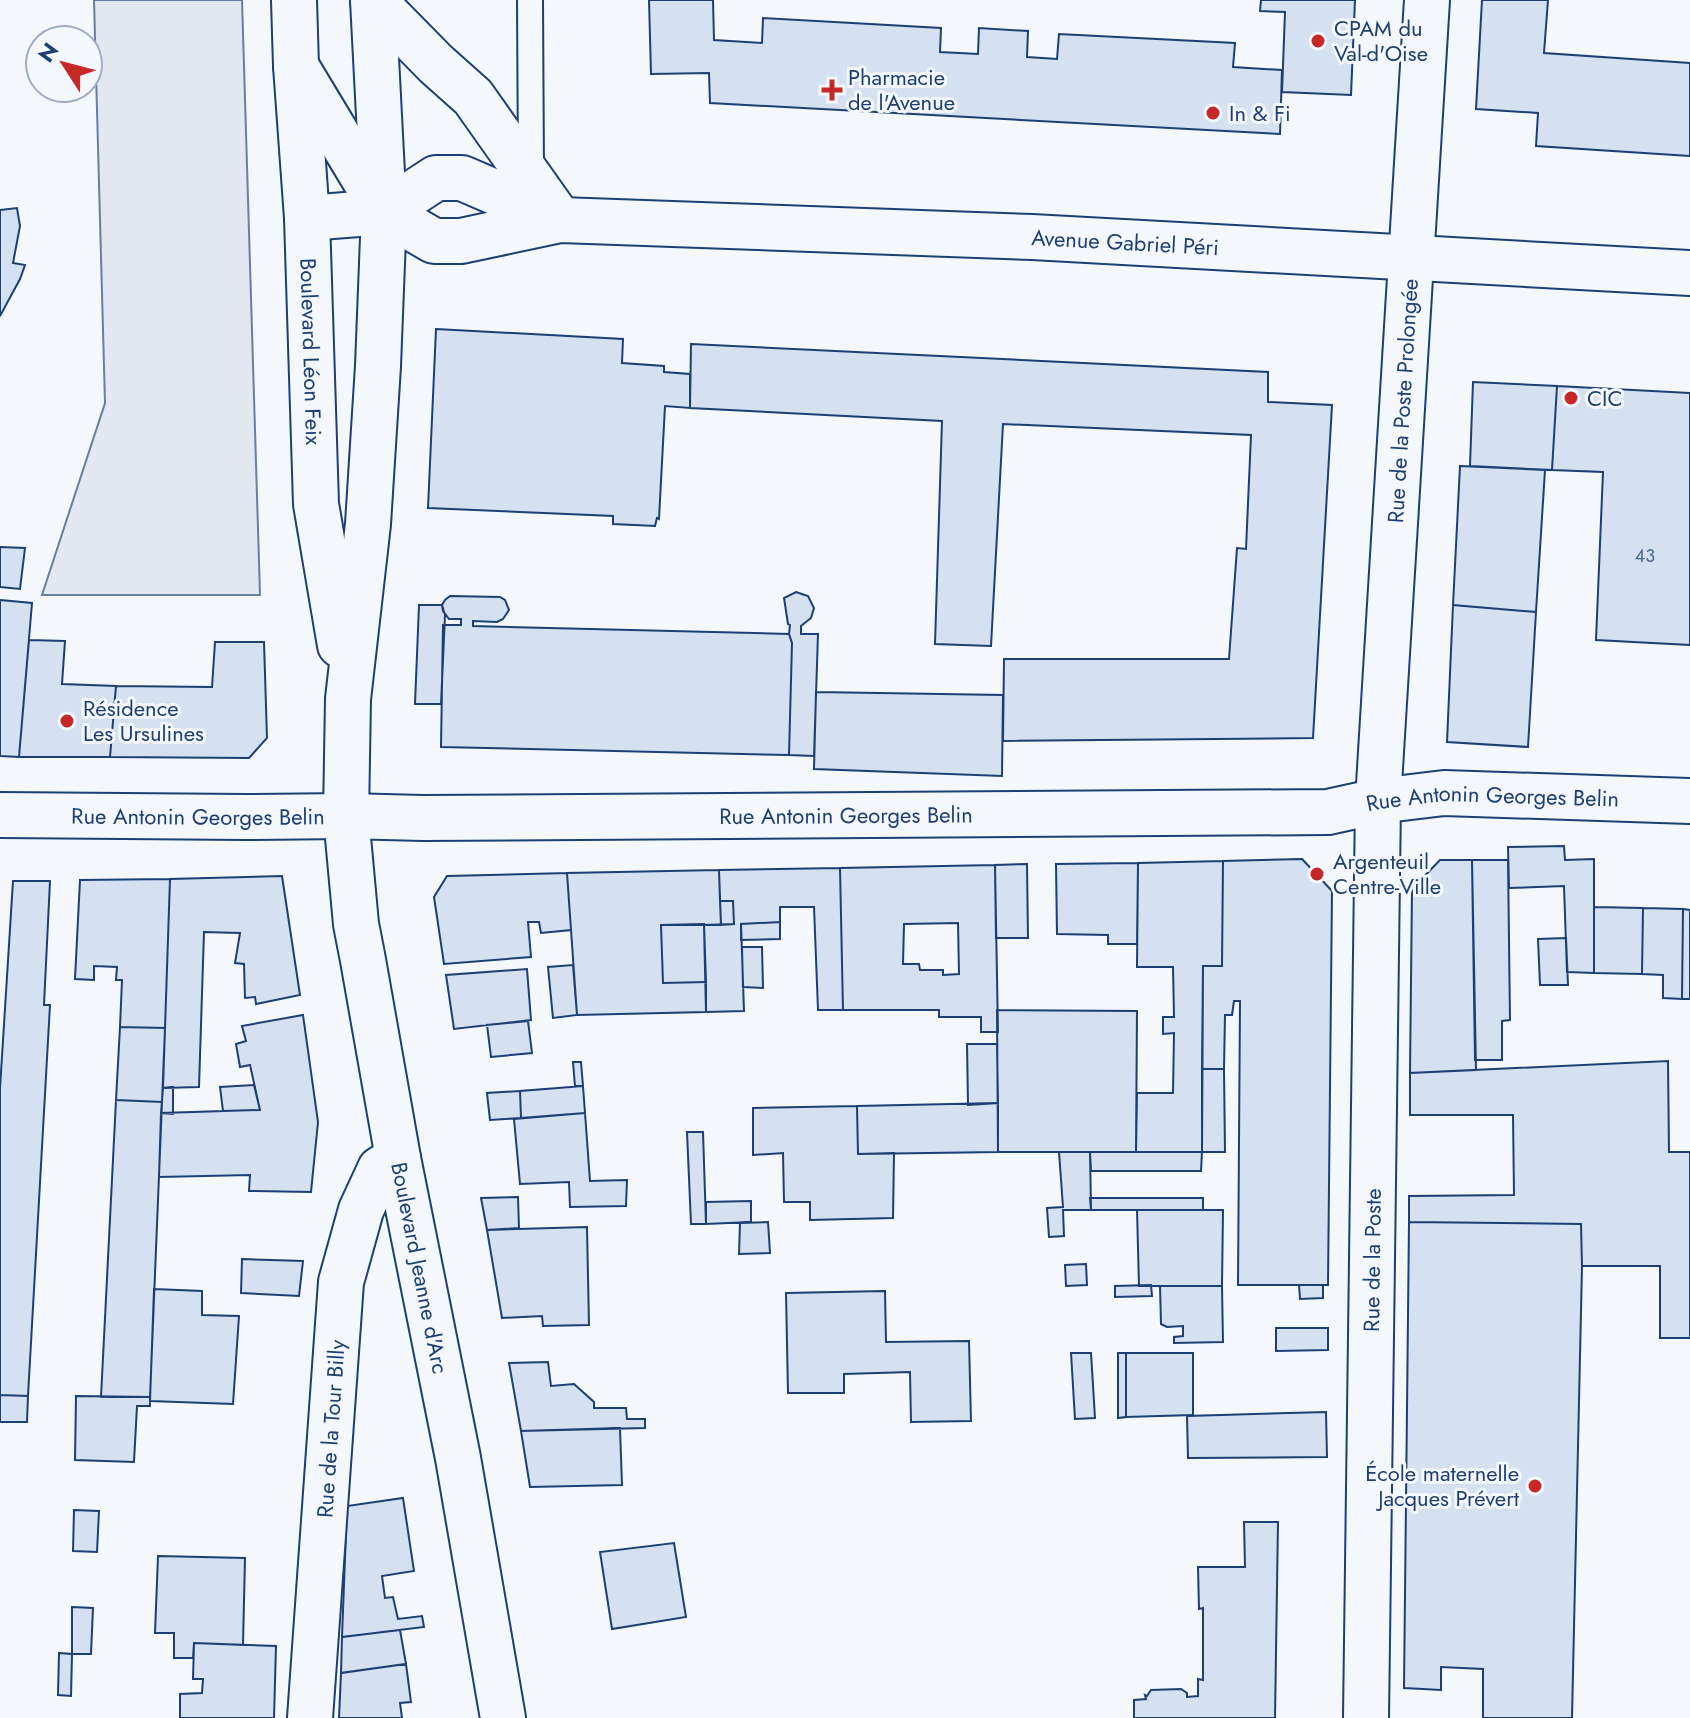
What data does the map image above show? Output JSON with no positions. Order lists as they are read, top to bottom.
{
  "streets": {
    "main road": [
      "Avenue Gabriel Péri",
      "Boulevard Léon Feix",
      "Rue de la Poste Prolongée",
      "Rue Antonin Georges Belin",
      "Rue de la Poste",
      "Boulevard Jeanne d'Arc",
      "Rue de la Tour Billy"
    ]
  },
  "crossings": [
    ["Avenue Gabriel Péri", "Boulevard Léon Feix"],
    ["Avenue Gabriel Péri", "Rue de la Poste Prolongée"],
    ["Boulevard Léon Feix", "Rue Antonin Georges Belin"],
    ["Boulevard Léon Feix", "Boulevard Jeanne d'Arc"],
    ["Rue de la Poste Prolongée", "Rue Antonin Georges Belin"],
    ["Rue de la Poste Prolongée", "Rue de la Poste"],
    ["Rue Antonin Georges Belin", "Rue de la Poste"],
    ["Rue Antonin Georges Belin", "Boulevard Jeanne d'Arc"],
    ["Boulevard Jeanne d'Arc", "Rue de la Tour Billy"]
  ],
  "places": {
    "other": [
      "CPAM du Val-d'Oise",
      "In & Fi",
      "CIC",
      "Résidence Les Ursulines",
      "Argenteuil Centre-Ville",
      "École maternelle Jacques Prévert"
    ],
    "health": ["Pharmacie de l'Avenue"]
  },
  "house_numbers": ["43"],
  "north": "top left"
}
